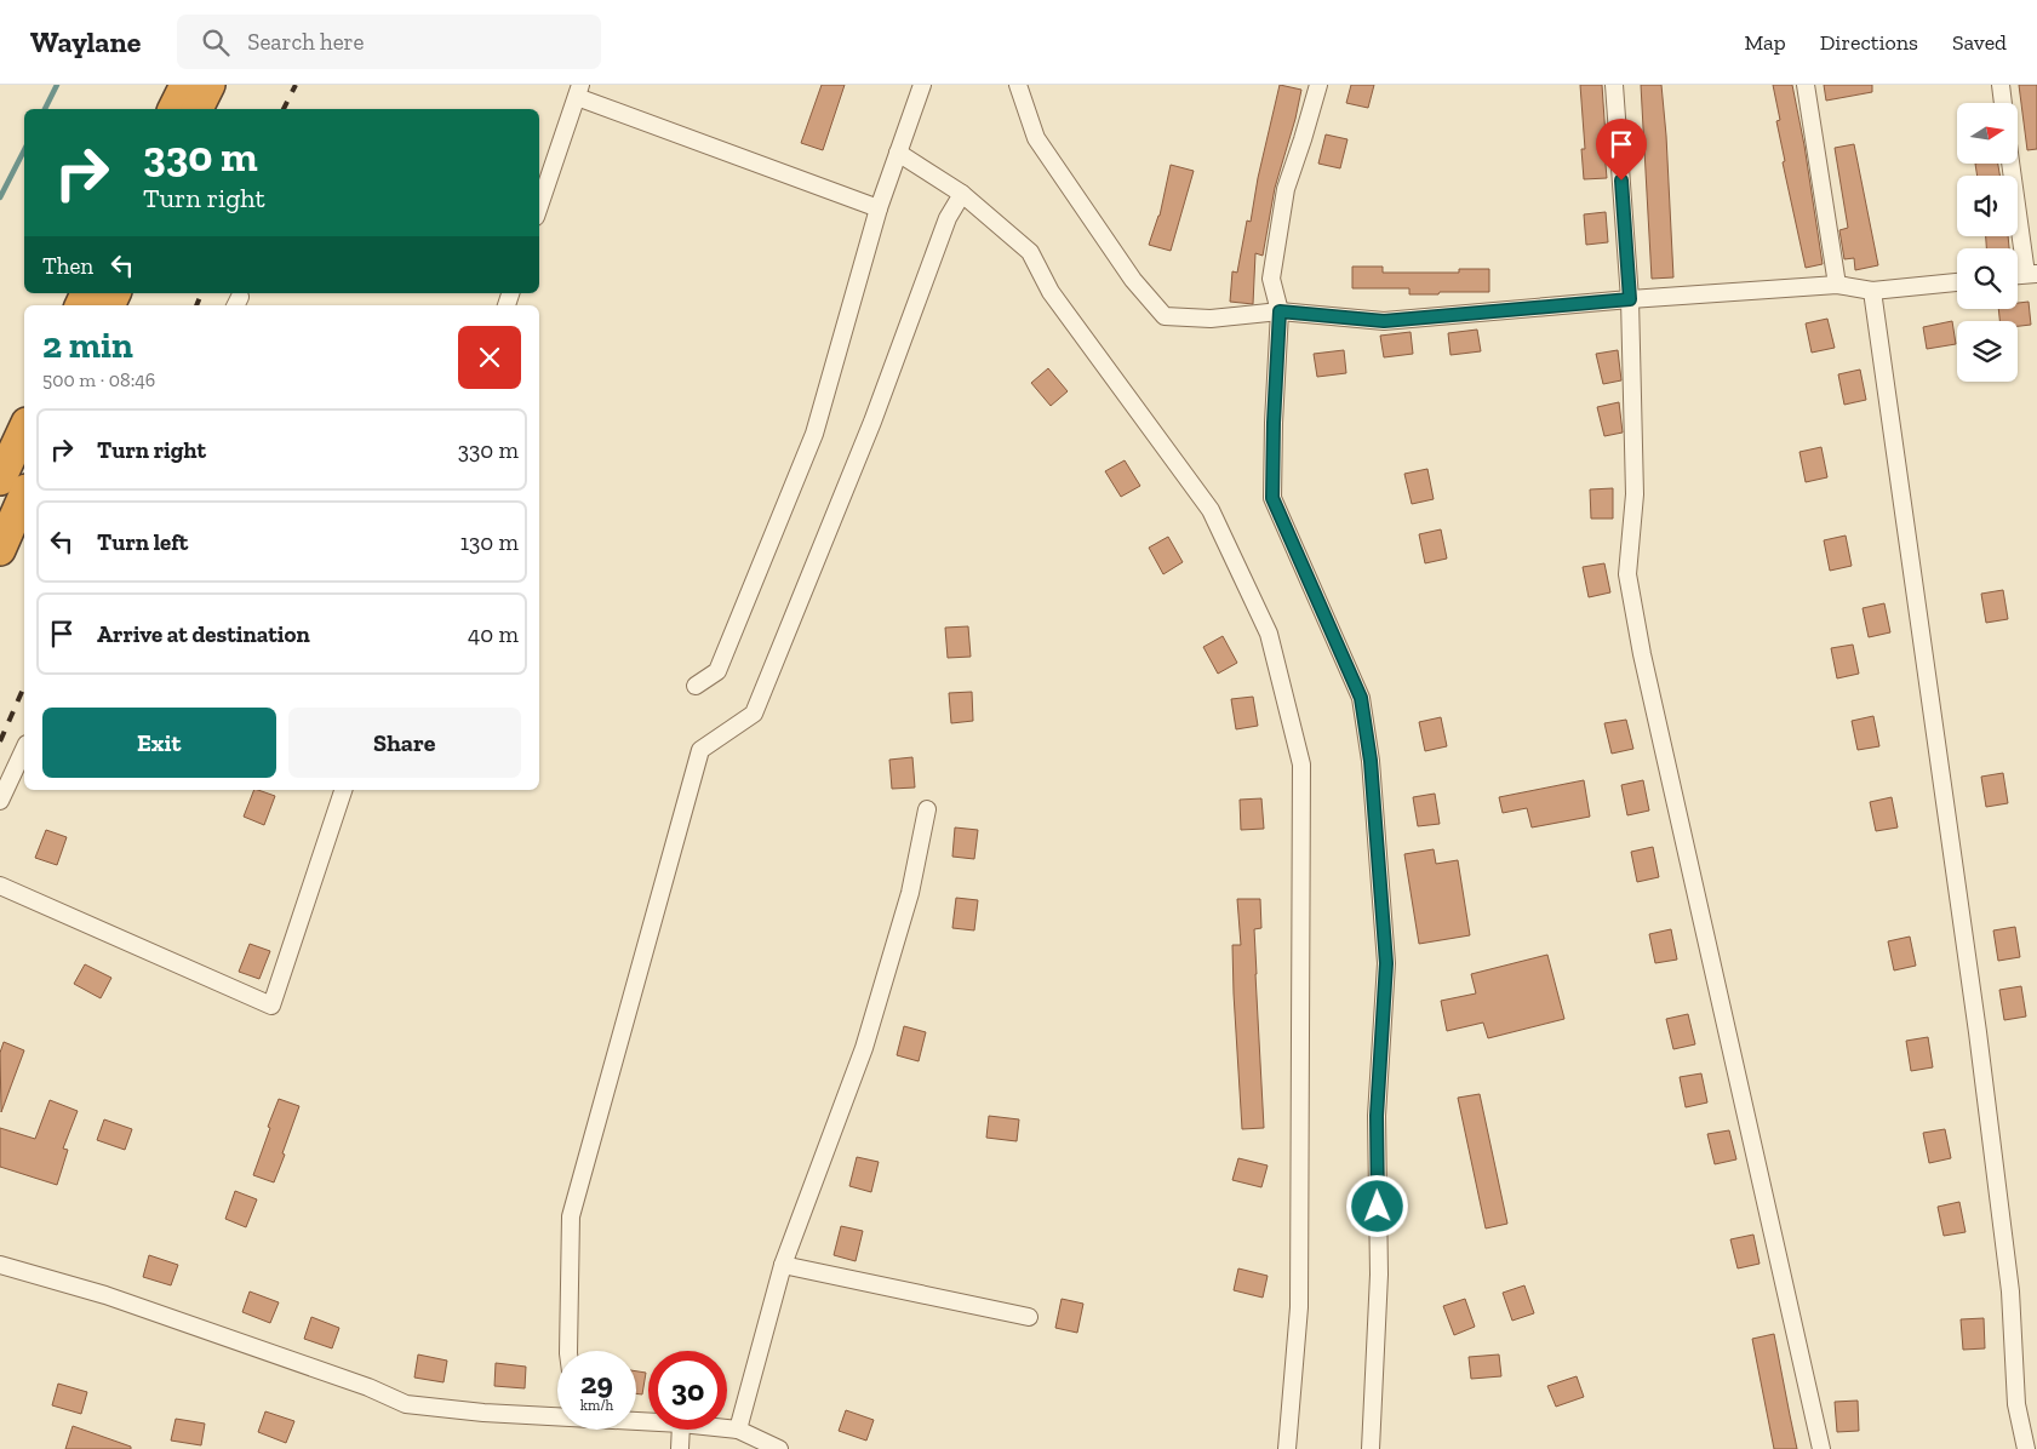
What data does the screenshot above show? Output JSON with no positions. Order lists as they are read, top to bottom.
{
  "north": "right",
  "page": {
    "header": "Waylane",
    "search": "Search here",
    "nav": ["Map", "Directions", "Saved"],
    "turn": ["330 m", "Turn right"],
    "then": "Then",
    "heading": ["2 min", "500 m · 08:46"],
    "list": [
      {
        "name": "Turn right",
        "value": "330 m"
      },
      {
        "name": "Turn left",
        "value": "130 m"
      },
      {
        "name": "Arrive at destination",
        "value": "40 m"
      }
    ],
    "buttons": ["Exit", "Share"],
    "speed": "29 km/h",
    "limit": "30"
  }
}
